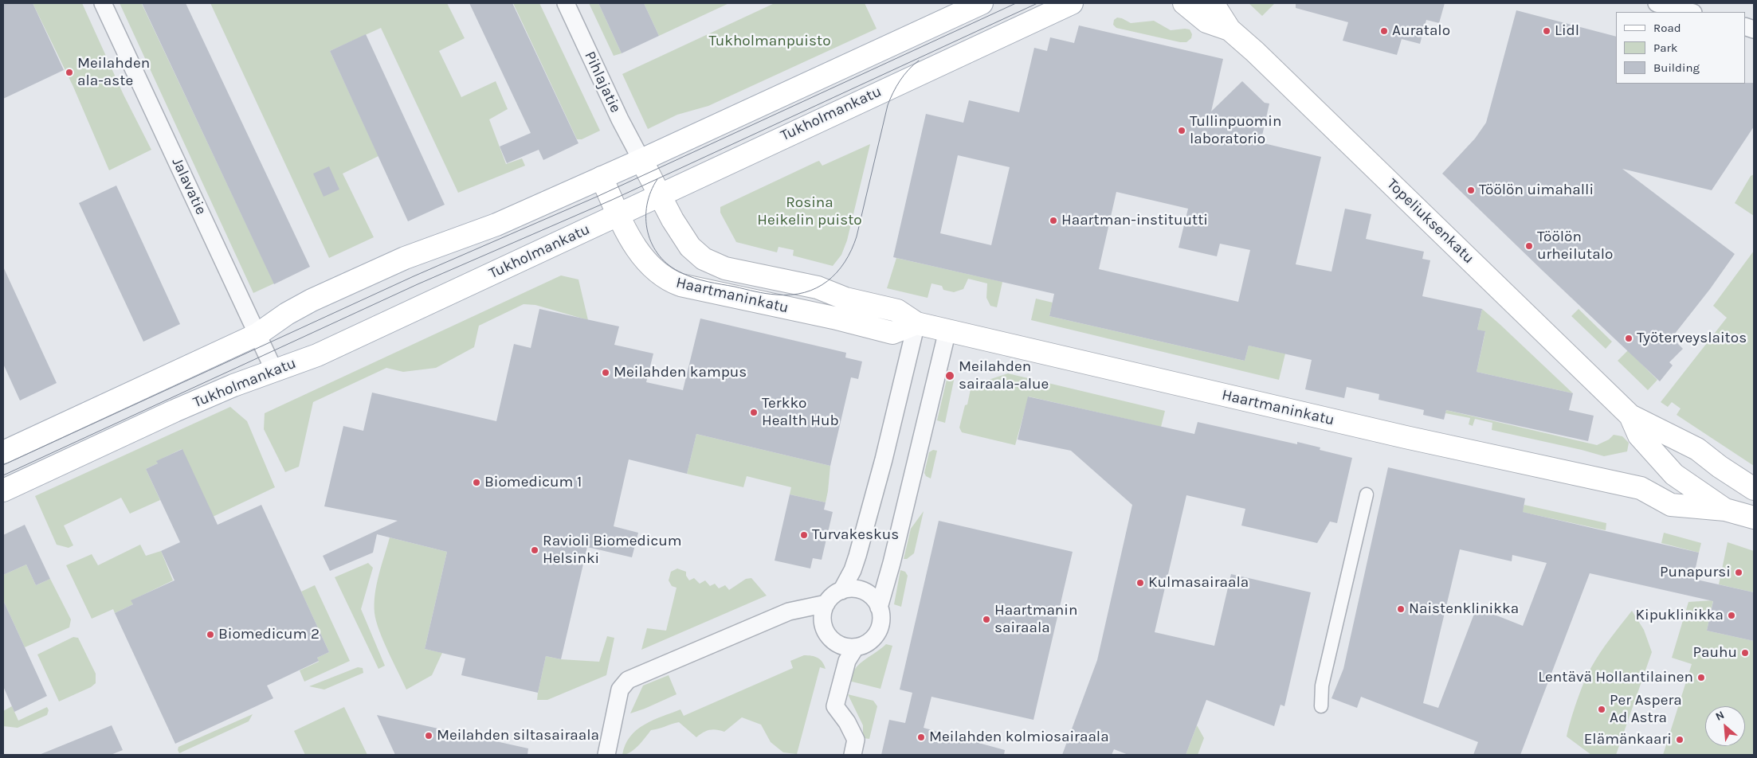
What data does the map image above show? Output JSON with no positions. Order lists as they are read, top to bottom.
{
  "streets": {
    "main road": ["Tukholmankatu", "Topeliuksenkatu", "Haartmaninkatu"],
    "street": ["Pihlajatie", "Jalavatie"]
  },
  "crossings": [
    ["Pihlajatie", "Haartmaninkatu"],
    ["Tukholmankatu", "Jalavatie"],
    ["Tukholmankatu", "Haartmaninkatu"],
    ["Topeliuksenkatu", "Haartmaninkatu"]
  ],
  "parks": ["Tukholmanpuisto", "Rosina Heikelin puisto"],
  "places": [
    "Auratalo",
    "Lidl",
    "Meilahden ala-aste",
    "Tullinpuomin laboratorio",
    "Töölön uimahalli",
    "Haartman-instituutti",
    "Töölön urheilutalo",
    "Työterveyslaitos",
    "Meilahden kampus",
    "Meilahden sairaala-alue",
    "Terkko Health Hub",
    "Biomedicum 1",
    "Turvakeskus",
    "Ravioli Biomedicum Helsinki",
    "Punapursi",
    "Kulmasairaala",
    "Naistenklinikka",
    "Kipuklinikka",
    "Haartmanin sairaala",
    "Biomedicum 2",
    "Pauhu",
    "Lentävä Hollantilainen",
    "Per Aspera Ad Astra",
    "Meilahden siltasairaala",
    "Meilahden kolmiosairaala",
    "Elämänkaari"
  ],
  "legend": ["Road", "Park", "Building"],
  "north": "top left"
}
